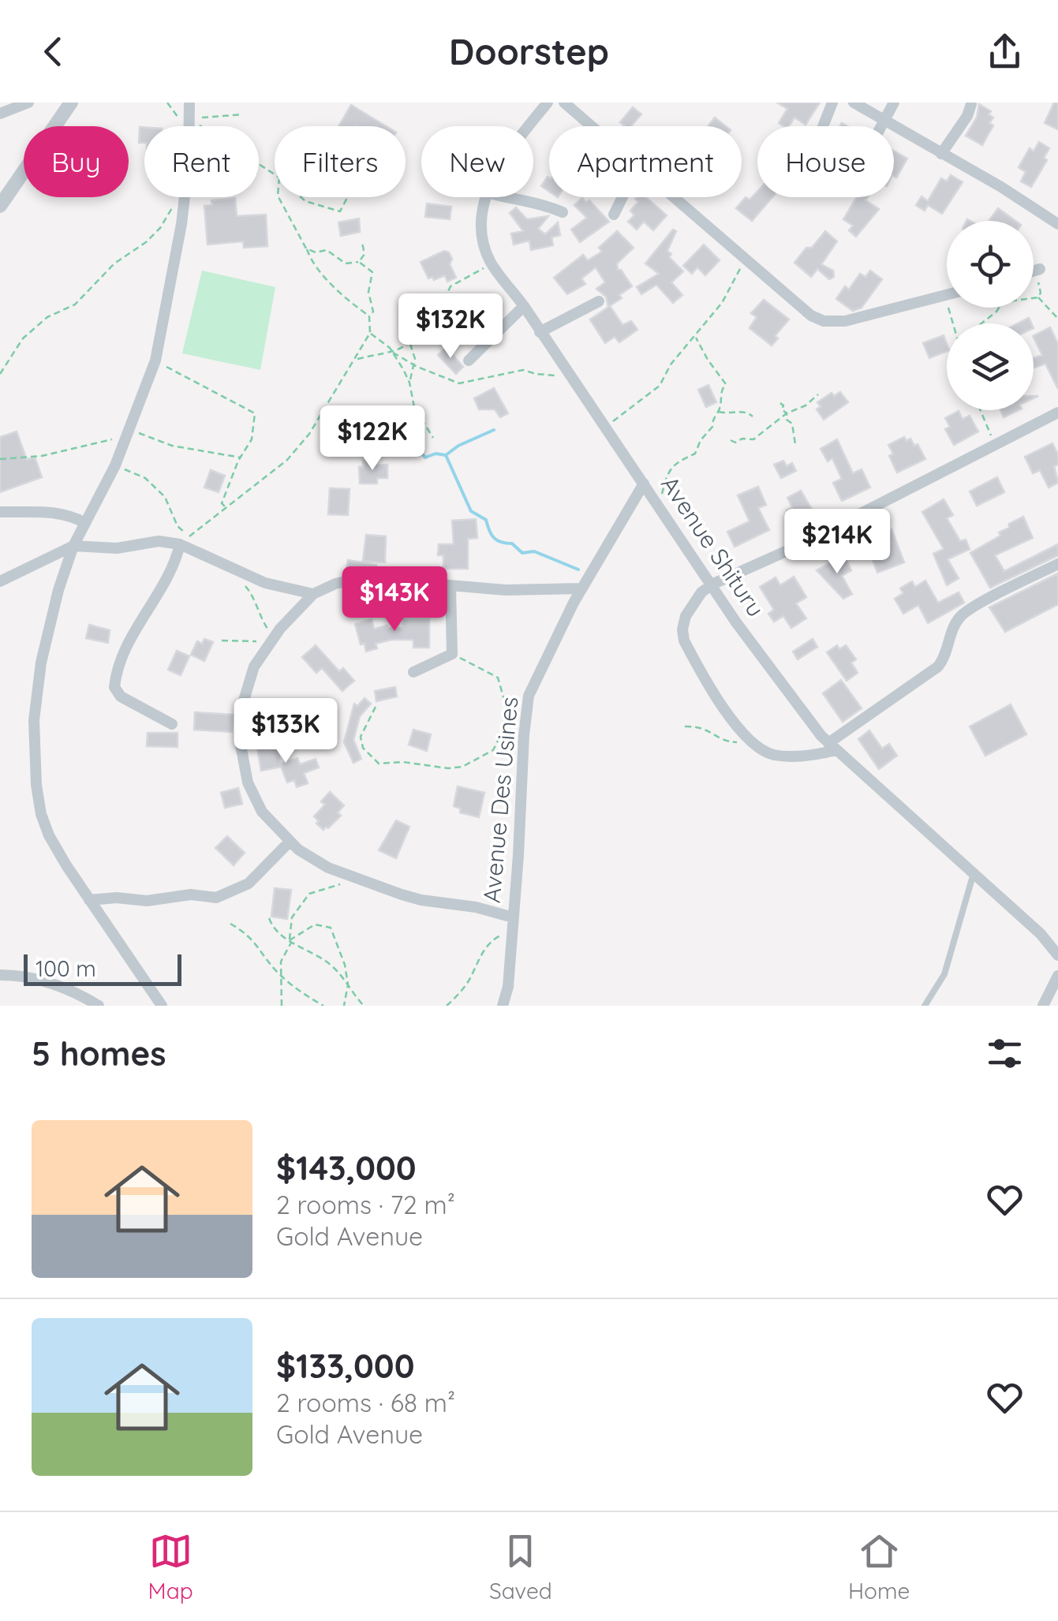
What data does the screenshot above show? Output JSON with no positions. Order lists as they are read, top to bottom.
{
  "streets": {
    "street": ["Avenue Shituru", "Avenue Des Usines"]
  },
  "crossings": [
    ["Avenue Shituru", "Avenue Des Usines"]
  ],
  "scale_bar": "100 m",
  "page": {
    "header": "Doorstep",
    "chip": [
      "Buy",
      "Rent",
      "Filters",
      "New",
      "Apartment",
      "House"
    ],
    "price": [
      "$132K",
      "$122K",
      "$214K",
      "$143K",
      "$133K"
    ],
    "scale": "100 m",
    "heading": "5 homes",
    "list": [
      {
        "name": "$143,000",
        "note": "2 rooms · 72 m² · Gold Avenue"
      },
      {
        "name": "$133,000",
        "note": "2 rooms · 68 m² · Gold Avenue"
      }
    ],
    "tabs": ["Map", "Saved", "Home"]
  }
}
